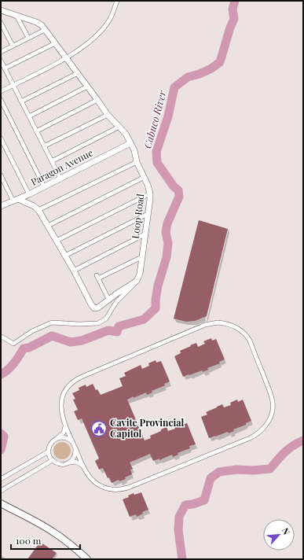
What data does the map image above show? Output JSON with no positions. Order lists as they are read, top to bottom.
{
  "streets": {
    "street": ["Paragon Avenue", "Loop Road"]
  },
  "crossings": [
    ["Paragon Avenue", "Loop Road"]
  ],
  "water": ["Cabuco River"],
  "places": {
    "public building": ["Cavite Provincial Capitol"]
  },
  "scale_bar": "100 m",
  "north": "top right"
}
